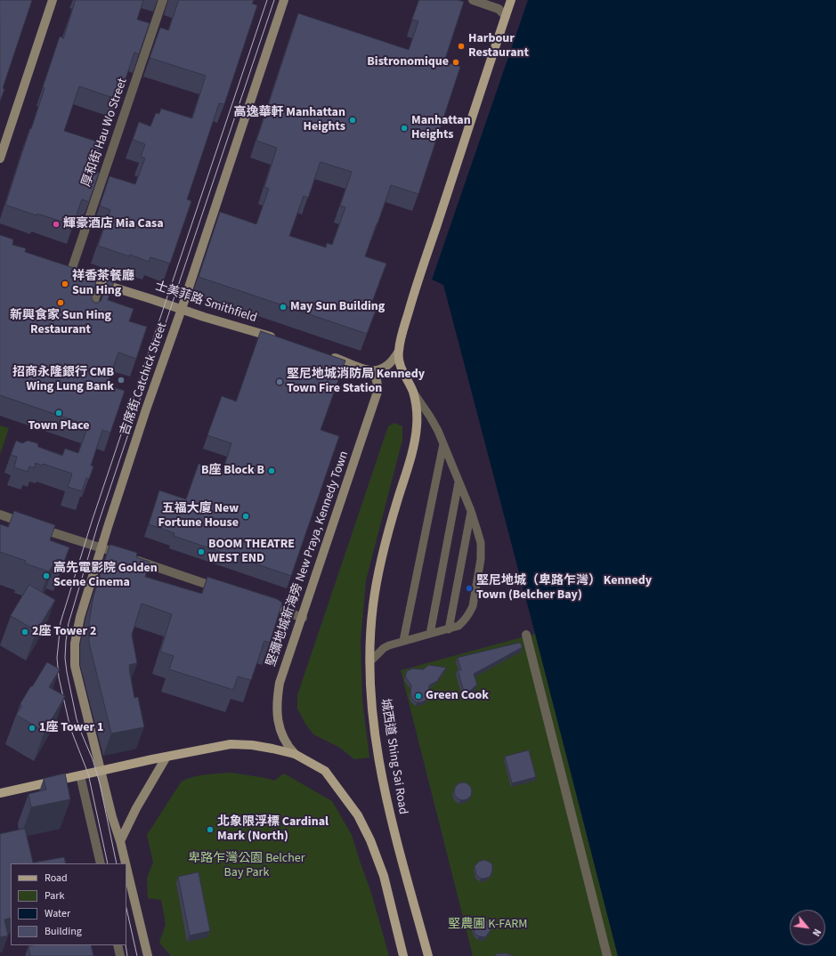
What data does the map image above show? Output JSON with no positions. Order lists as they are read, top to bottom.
{
  "streets": {
    "main road": [
      "士美菲路 Smithfield",
      "吉席街 Catchick Street",
      "堅彌地城新海旁 New Praya, Kennedy Town",
      "城西道 Shing Sai Road"
    ],
    "street": ["厚和街 Hau Wo Street"]
  },
  "crossings": [
    ["厚和街 Hau Wo Street", "士美菲路 Smithfield"],
    ["士美菲路 Smithfield", "吉席街 Catchick Street"]
  ],
  "parks": ["卑路乍灣公園 Belcher Bay Park", "堅農圃 K-FARM"],
  "places": [
    "Harbour Restaurant",
    "Bistronomique",
    "高逸華軒 Manhattan Heights",
    "Manhattan Heights",
    "輝豪酒店 Mia Casa",
    "祥香茶餐廳 Sun Hing",
    "新興食家 Sun Hing Restaurant",
    "May Sun Building",
    "招商永隆銀行 CMB Wing Lung Bank",
    "堅尼地城消防局 Kennedy Town Fire Station",
    "Town Place",
    "B座 Block B",
    "五福大廈 New Fortune House",
    "BOOM THEATRE WEST END",
    "高先電影院 Golden Scene Cinema",
    "堅尼地城（卑路乍灣） Kennedy Town (Belcher Bay)",
    "2座 Tower 2",
    "Green Cook",
    "1座 Tower 1",
    "北象限浮標 Cardinal Mark (North)"
  ],
  "legend": [
    "Road",
    "Park",
    "Water",
    "Building"
  ],
  "north": "bottom right"
}
